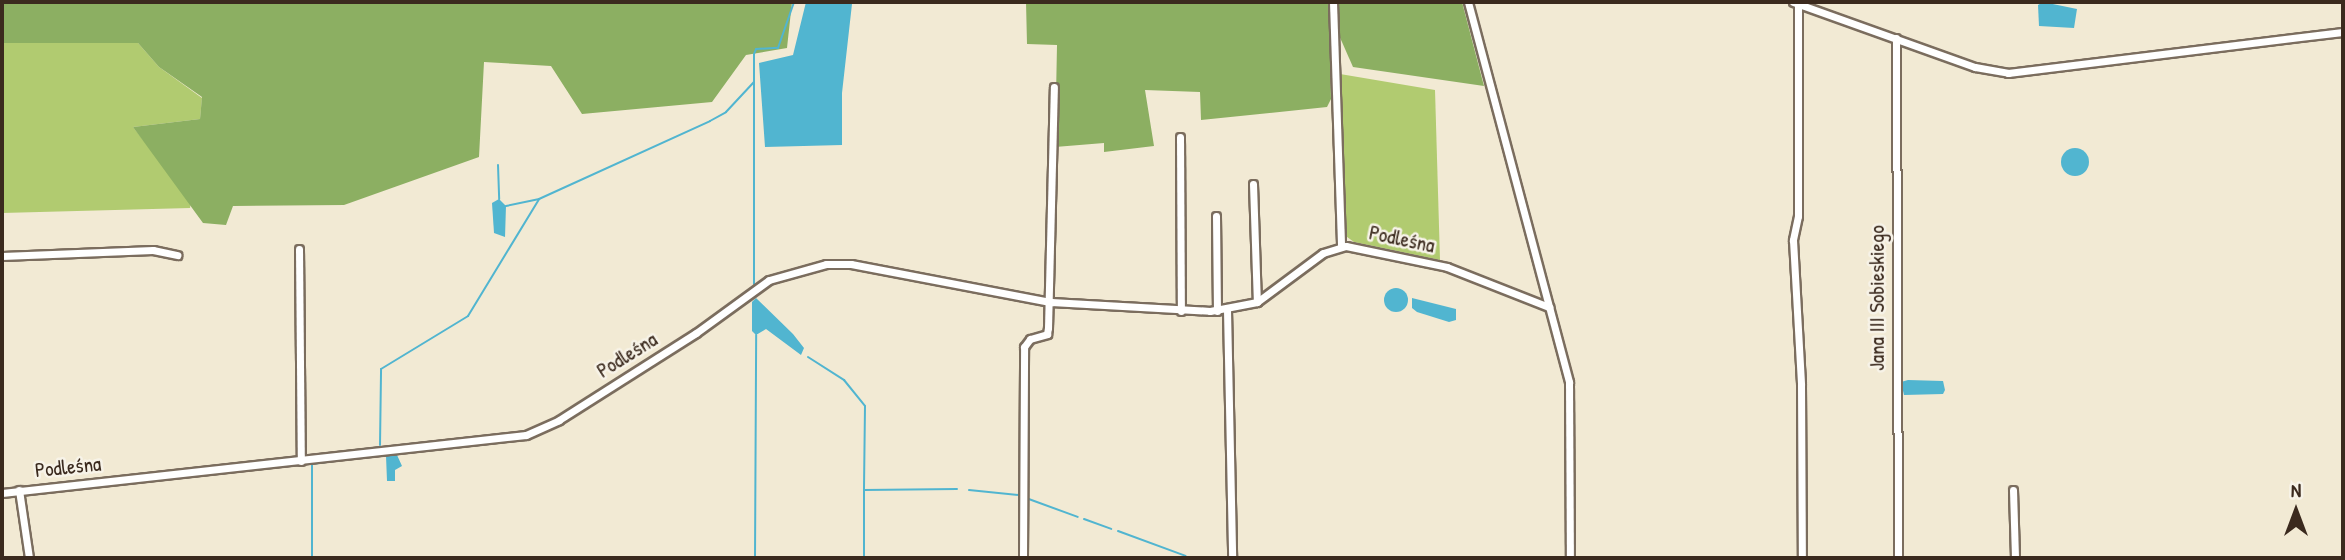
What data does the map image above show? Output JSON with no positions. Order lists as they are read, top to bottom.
{
  "streets": {
    "street": ["Podleśna", "Jana III Sobieskiego"]
  },
  "north": "top"
}
